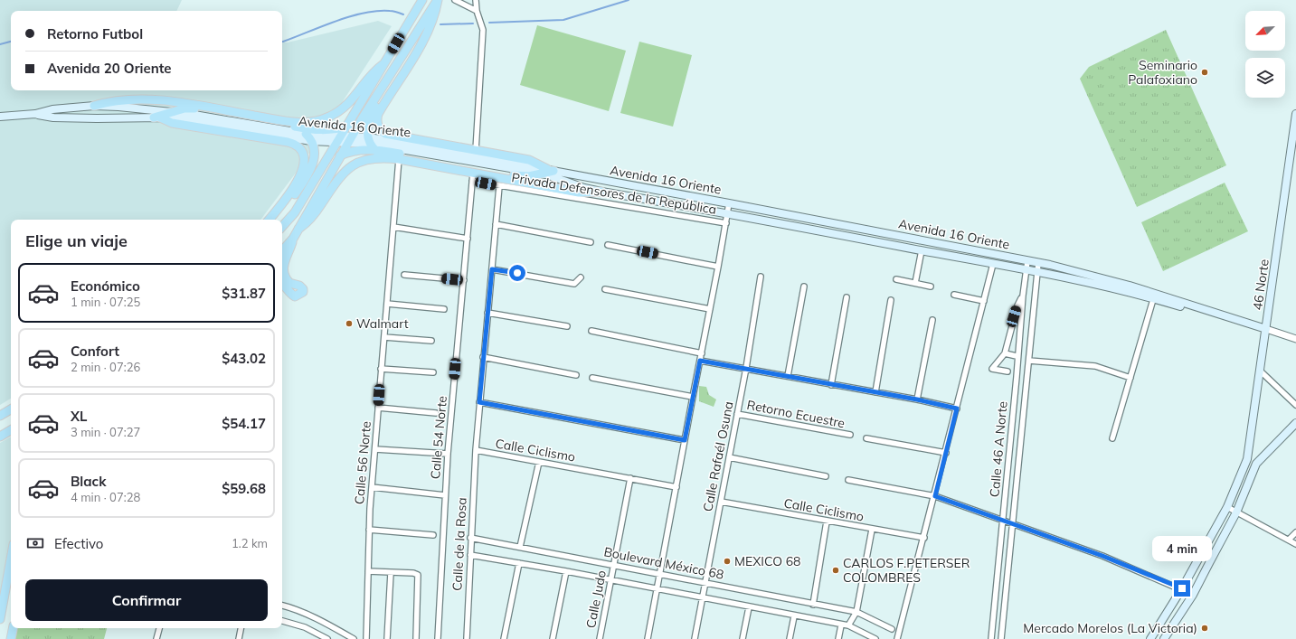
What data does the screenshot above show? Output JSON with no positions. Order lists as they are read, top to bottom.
{
  "streets": {
    "main road": ["Avenida 16 Oriente", "46 Norte"],
    "street": [
      "Privada Defensores de la República",
      "Retorno Ecuestre",
      "Calle 54 Norte",
      "Calle 46 A Norte",
      "Calle Ciclismo",
      "Calle Rafaél Osuna",
      "Calle 56 Norte",
      "Calle de la Rosa",
      "Boulevard México 68",
      "Calle Judo"
    ]
  },
  "crossings": [
    ["Avenida 16 Oriente", "46 Norte"],
    ["Avenida 16 Oriente", "Calle 46 A Norte"],
    ["Privada Defensores de la República", "Calle 54 Norte"],
    ["Privada Defensores de la República", "Calle Ciclismo"],
    ["Privada Defensores de la República", "Calle de la Rosa"],
    ["Retorno Ecuestre", "Calle Rafaél Osuna"],
    ["Calle Ciclismo", "Calle Rafaél Osuna"],
    ["Calle Ciclismo", "Calle de la Rosa"],
    ["Calle Ciclismo", "Calle Judo"],
    ["Calle Rafaél Osuna", "Boulevard México 68"],
    ["Calle de la Rosa", "Boulevard México 68"],
    ["Boulevard México 68", "Calle Judo"]
  ],
  "places": [
    "Seminario Palafoxiano",
    "Walmart",
    "MEXICO 68",
    "CARLOS F.PETERSER COLOMBRES",
    "Mercado Morelos (La Victoria)"
  ],
  "north": "bottom left",
  "page": {
    "banner": ["Retorno Futbol", "Avenida 20 Oriente"],
    "heading": "Elige un viaje",
    "list": [
      {
        "name": "Económico",
        "note": "1 min · 07:25",
        "value": "$31.87"
      },
      {
        "name": "Confort",
        "note": "2 min · 07:26",
        "value": "$43.02"
      },
      {
        "name": "XL",
        "note": "3 min · 07:27",
        "value": "$54.17"
      },
      {
        "name": "Black",
        "note": "4 min · 07:28",
        "value": "$59.68"
      }
    ],
    "pay": ["Efectivo", "1.2 km"],
    "bubble": "4 min",
    "buttons": "Confirmar"
  }
}
